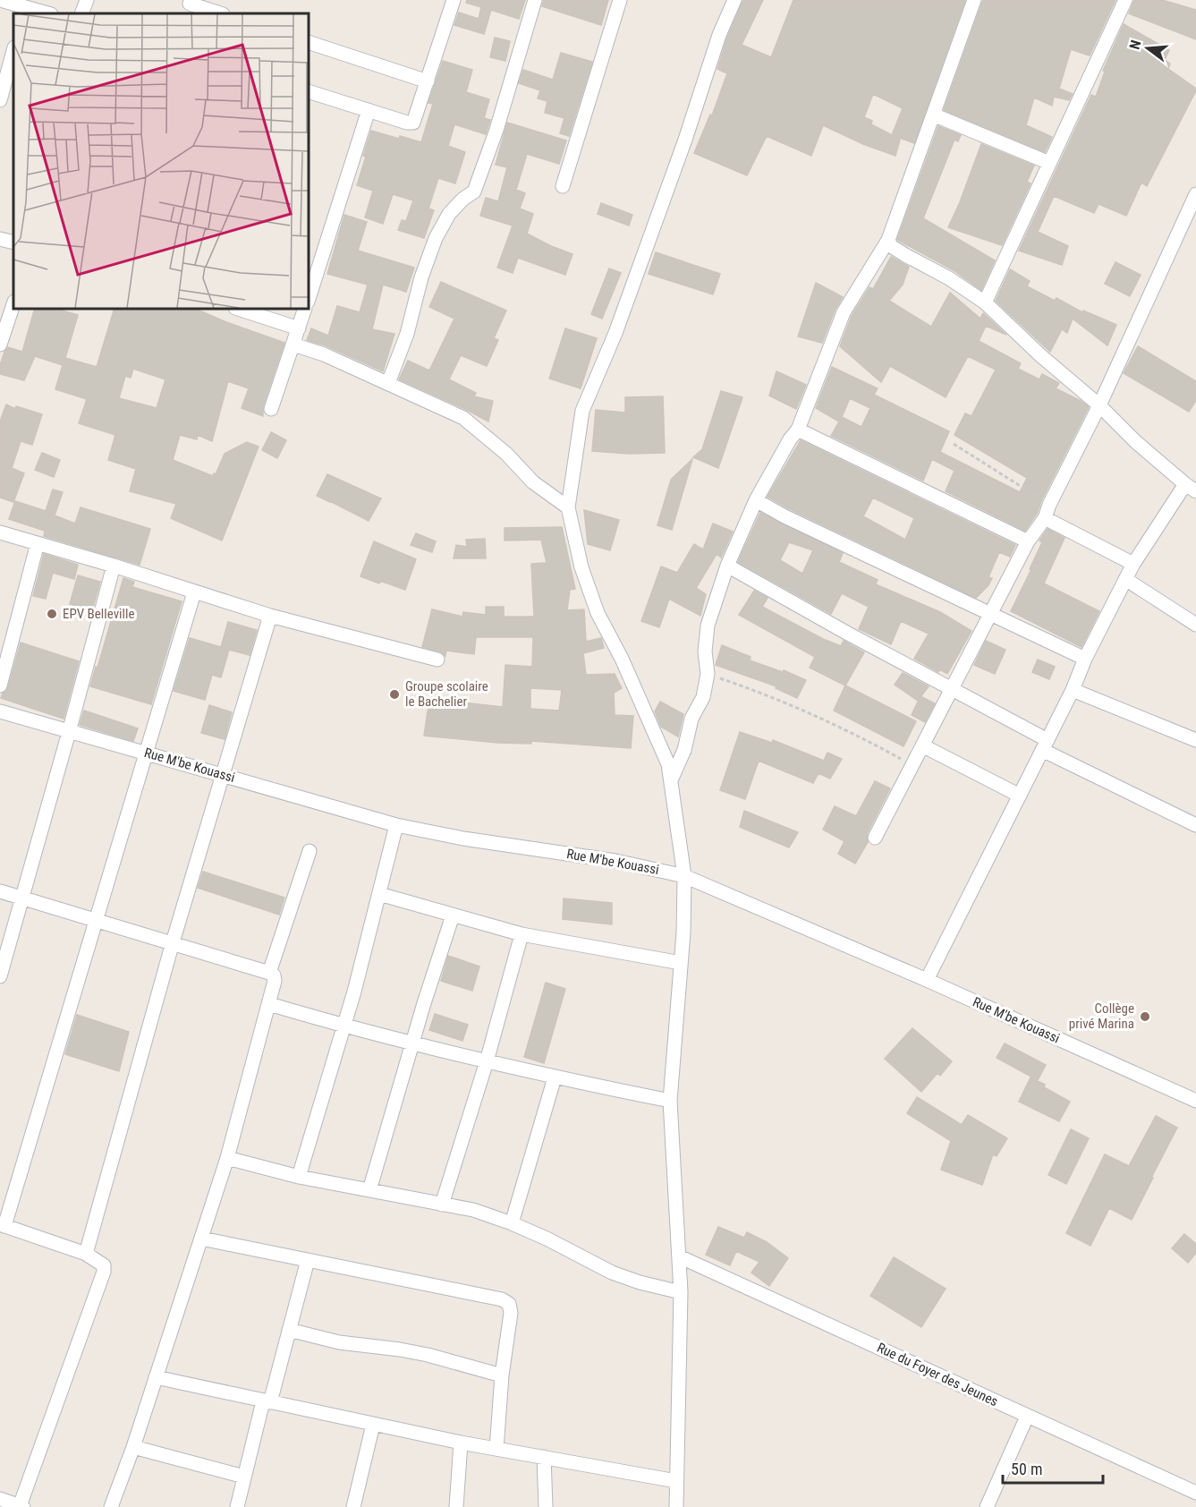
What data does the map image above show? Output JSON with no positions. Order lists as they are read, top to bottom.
{
  "streets": {
    "street": ["Rue M'be Kouassi", "Rue du Foyer des Jeunes"]
  },
  "places": ["EPV Belleville", "Groupe scolaire le Bachelier", "Collège privé Marina"],
  "scale_bar": "50 m",
  "north": "left"
}
